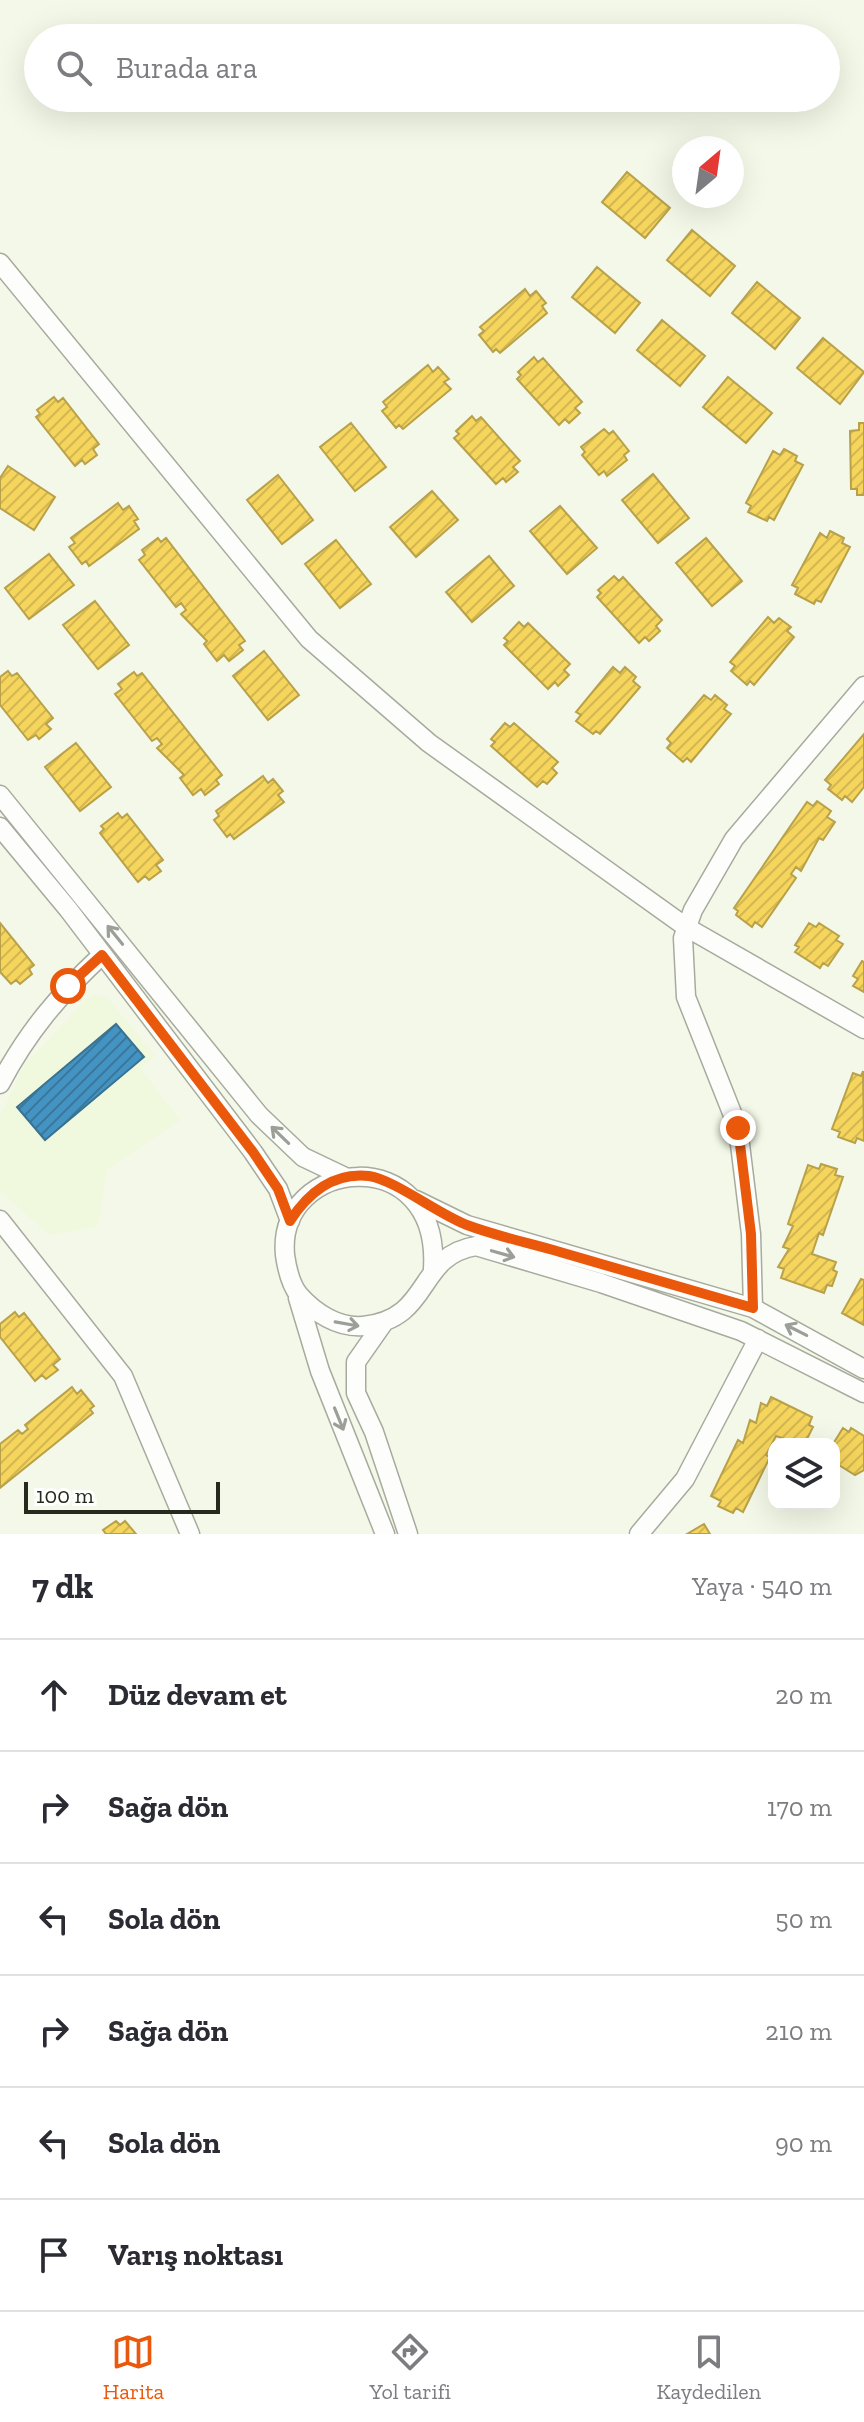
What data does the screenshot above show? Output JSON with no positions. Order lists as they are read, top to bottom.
{
  "scale_bar": "100 m",
  "north": "top right",
  "page": {
    "search": "Burada ara",
    "scale": "100 m",
    "heading": ["7 dk", "Yaya · 540 m"],
    "list": [
      ["Düz devam et", "20 m"],
      ["Sağa dön", "170 m"],
      ["Sola dön", "50 m"],
      ["Sağa dön", "210 m"],
      ["Sola dön", "90 m"],
      "Varış noktası"
    ],
    "nav": ["Harita", "Yol tarifi", "Kaydedilen"]
  }
}
